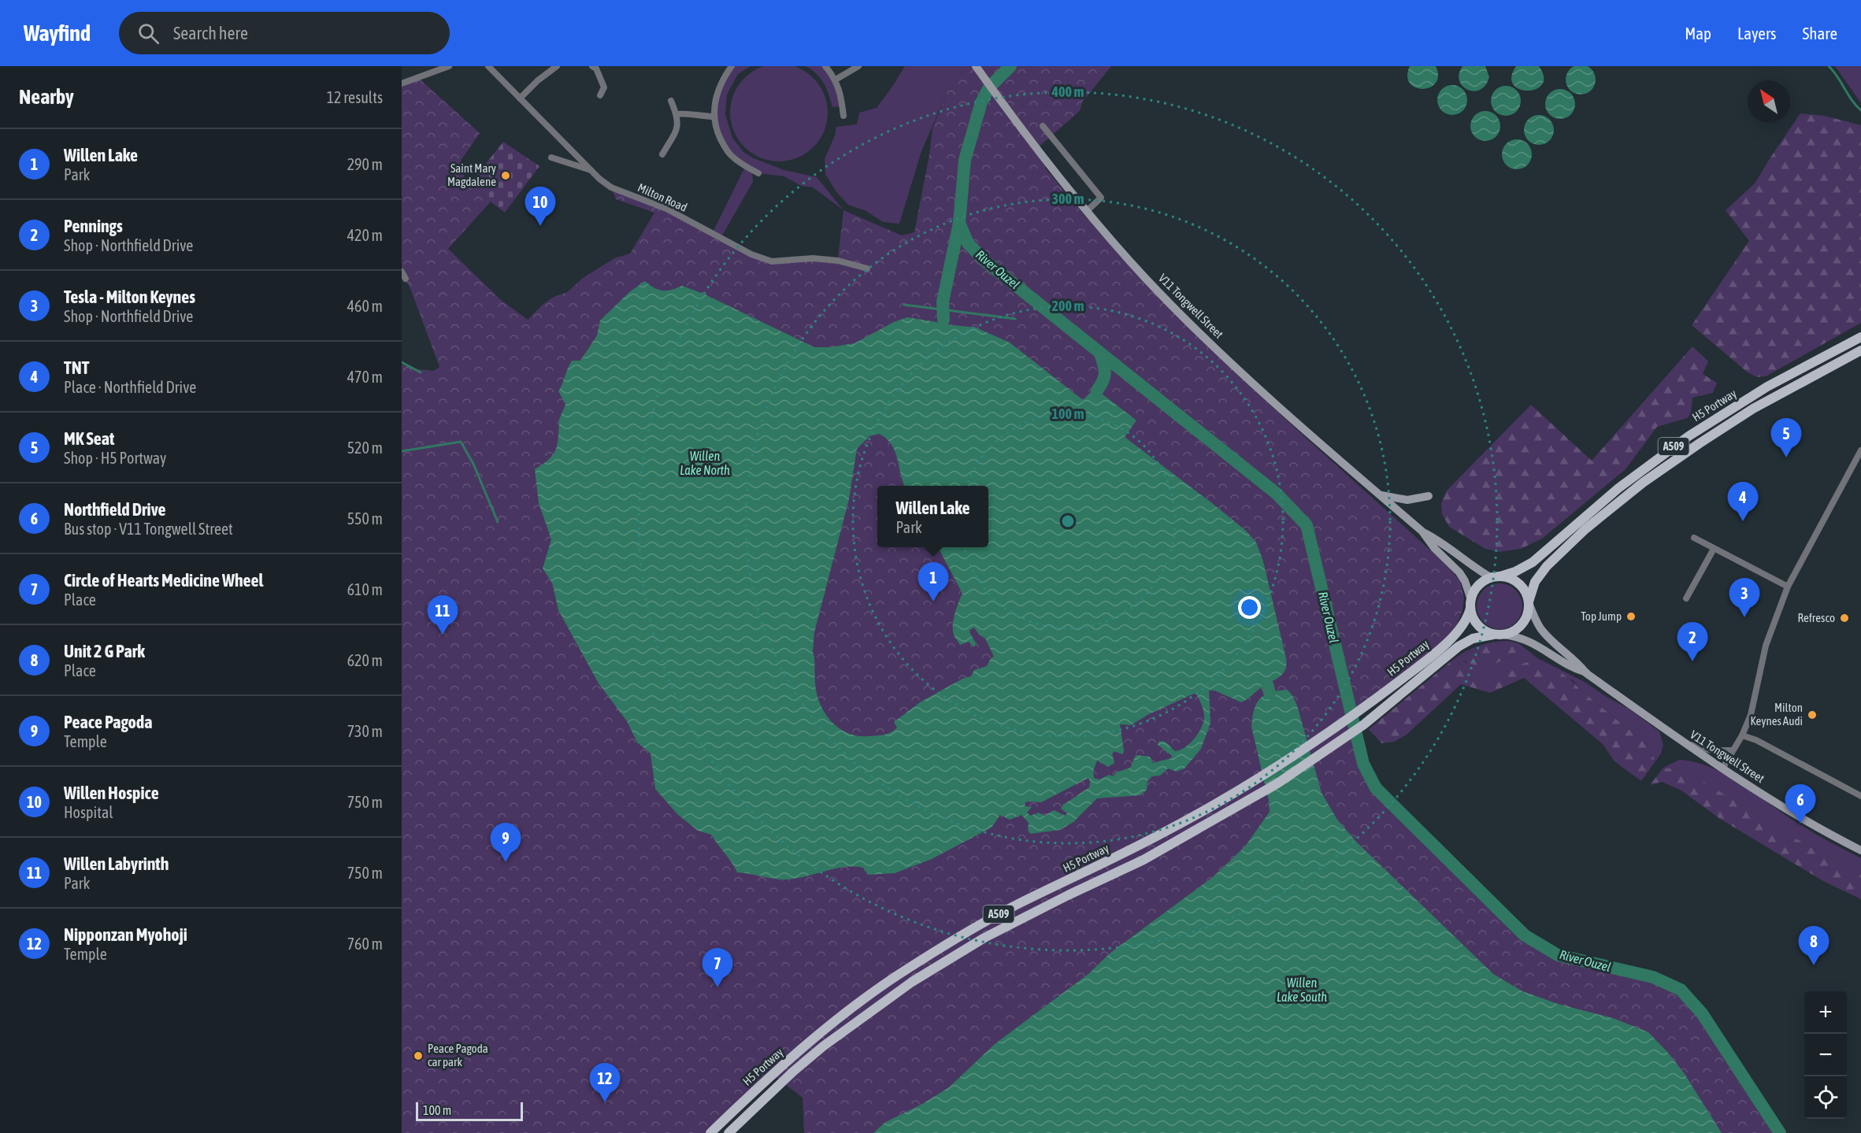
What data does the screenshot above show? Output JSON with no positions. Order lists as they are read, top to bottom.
{
  "streets": {
    "main road": ["H5 Portway", "A509"],
    "street": ["Milton Road", "V11 Tongwell Street"]
  },
  "crossings": [
    ["V11 Tongwell Street", "H5 Portway"],
    ["V11 Tongwell Street", "A509"],
    ["H5 Portway", "A509"]
  ],
  "water": ["River Ouzel", "Willen Lake North", "Willen Lake South"],
  "places": [
    "Saint Mary Magdalene",
    "Top Jump",
    "Refresco",
    "Milton Keynes Audi",
    "Peace Pagoda car park"
  ],
  "scale_bar": "100 m",
  "north": "top left",
  "page": {
    "header": "Wayfind",
    "search": "Search here",
    "nav": ["Map", "Layers", "Share"],
    "heading": ["Nearby", "12 results"],
    "list": [
      {
        "mark": "1",
        "name": "Willen Lake",
        "note": "Park",
        "value": "290 m"
      },
      {
        "mark": "2",
        "name": "Pennings",
        "note": "Shop · Northfield Drive",
        "value": "420 m"
      },
      {
        "mark": "3",
        "name": "Tesla - Milton Keynes",
        "note": "Shop · Northfield Drive",
        "value": "460 m"
      },
      {
        "mark": "4",
        "name": "TNT",
        "note": "Place · Northfield Drive",
        "value": "470 m"
      },
      {
        "mark": "5",
        "name": "MK Seat",
        "note": "Shop · H5 Portway",
        "value": "520 m"
      },
      {
        "mark": "6",
        "name": "Northfield Drive",
        "note": "Bus stop · V11 Tongwell Street",
        "value": "550 m"
      },
      {
        "mark": "7",
        "name": "Circle of Hearts Medicine Wheel",
        "note": "Place",
        "value": "610 m"
      },
      {
        "mark": "8",
        "name": "Unit 2 G Park",
        "note": "Place",
        "value": "620 m"
      },
      {
        "mark": "9",
        "name": "Peace Pagoda",
        "note": "Temple",
        "value": "730 m"
      },
      {
        "mark": "10",
        "name": "Willen Hospice",
        "note": "Hospital",
        "value": "750 m"
      },
      {
        "mark": "11",
        "name": "Willen Labyrinth",
        "note": "Park",
        "value": "750 m"
      },
      {
        "mark": "12",
        "name": "Nipponzan Myohoji",
        "note": "Temple",
        "value": "760 m"
      }
    ],
    "pins": [
      "10",
      "5",
      "4",
      "1",
      "3",
      "11",
      "2",
      "6",
      "9",
      "8",
      "7",
      "12"
    ],
    "popup": ["Willen Lake", "Park"],
    "map_buttons": ["+", "−"],
    "scale": "100 m"
  },
  "rings": [
    "400 m",
    "300 m",
    "200 m",
    "100 m"
  ]
}
